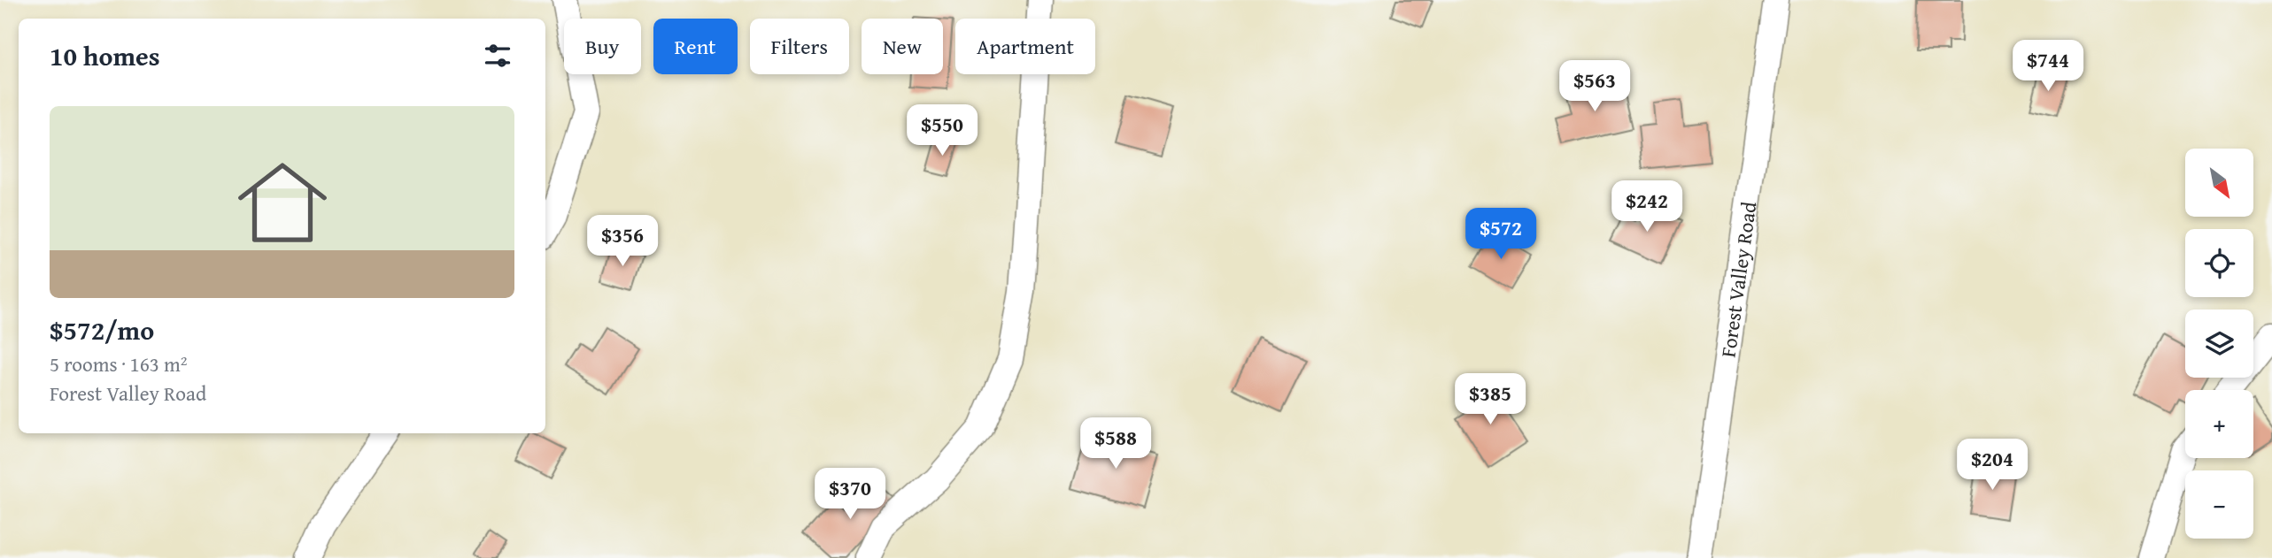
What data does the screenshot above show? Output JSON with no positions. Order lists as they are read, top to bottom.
{
  "streets": {
    "street": ["Forest Valley Road"]
  },
  "north": "bottom right",
  "page": {
    "chip": [
      "Buy",
      "Rent",
      "Filters",
      "New",
      "Apartment"
    ],
    "heading": "10 homes",
    "price": [
      "$744",
      "$563",
      "$550",
      "$242",
      "$572",
      "$356",
      "$385",
      "$588",
      "$204",
      "$370"
    ],
    "list": [
      {
        "name": "$572/mo",
        "note": "5 rooms · 163 m² · Forest Valley Road"
      }
    ],
    "map_buttons": ["+", "−"]
  }
}
